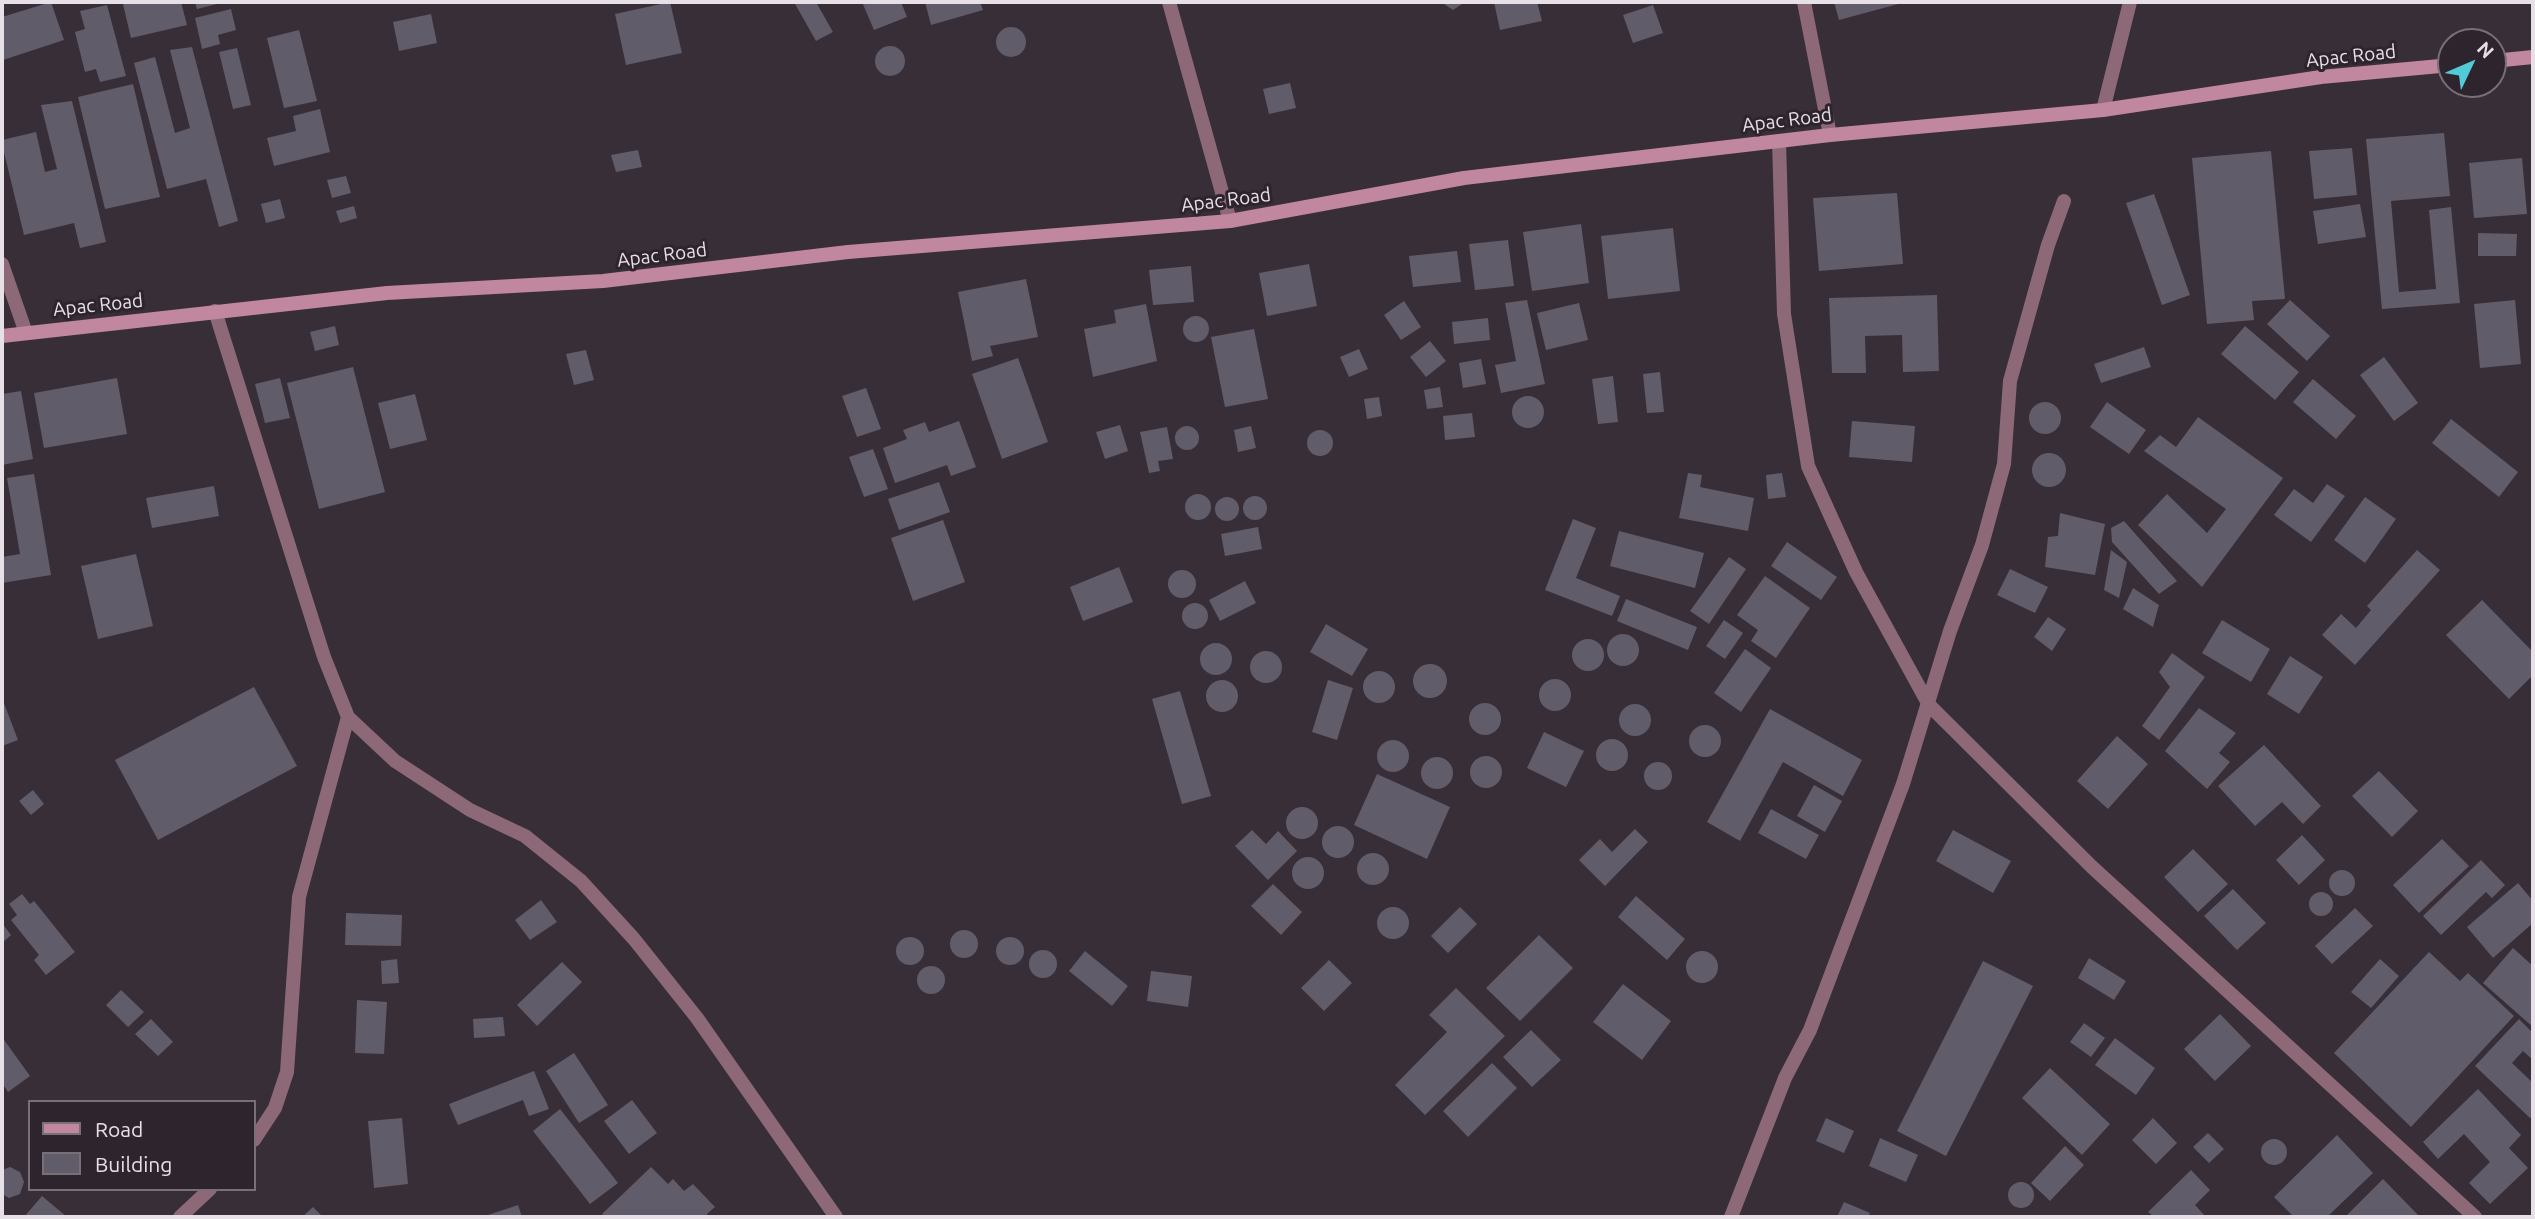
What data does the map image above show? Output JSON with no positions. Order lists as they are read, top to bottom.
{
  "streets": {
    "main road": ["Apac Road"]
  },
  "legend": ["Road", "Building"],
  "north": "top right"
}
